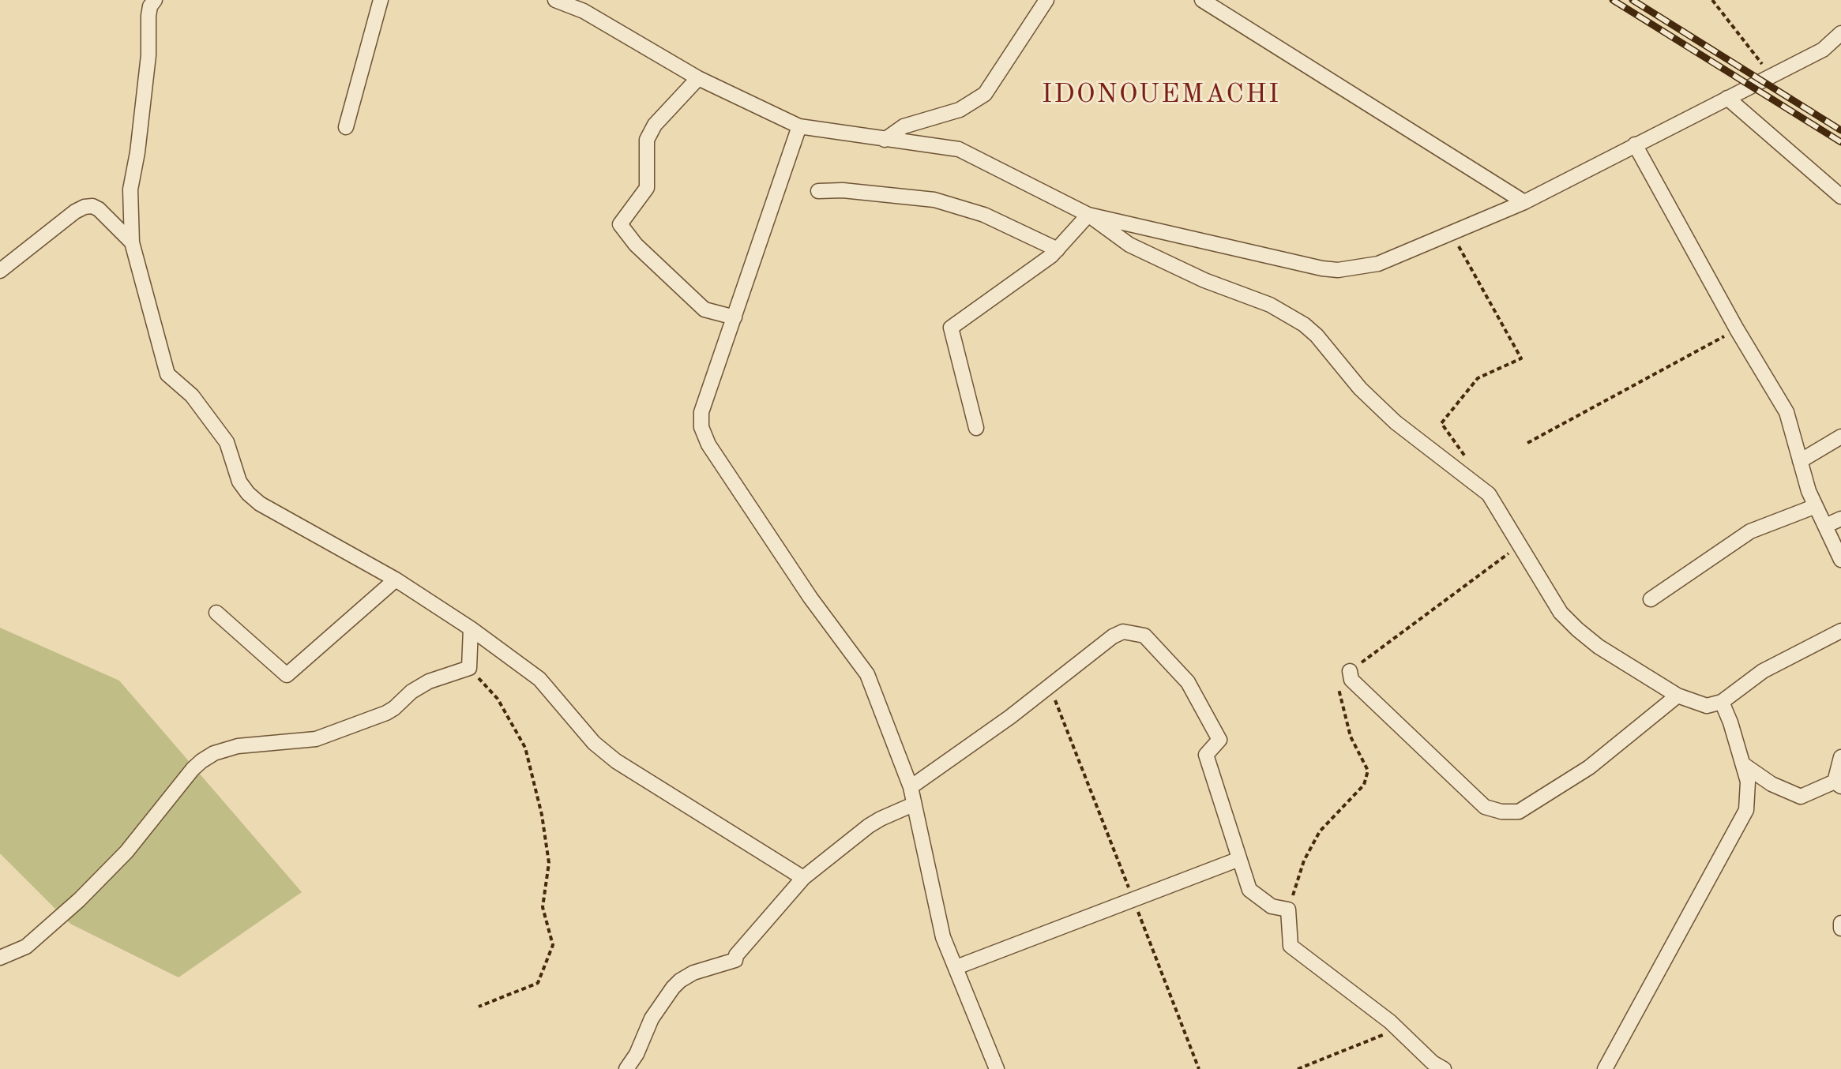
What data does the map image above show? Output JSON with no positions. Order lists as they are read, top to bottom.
{
  "districts": ["IDONOUEMACHI"]
}
